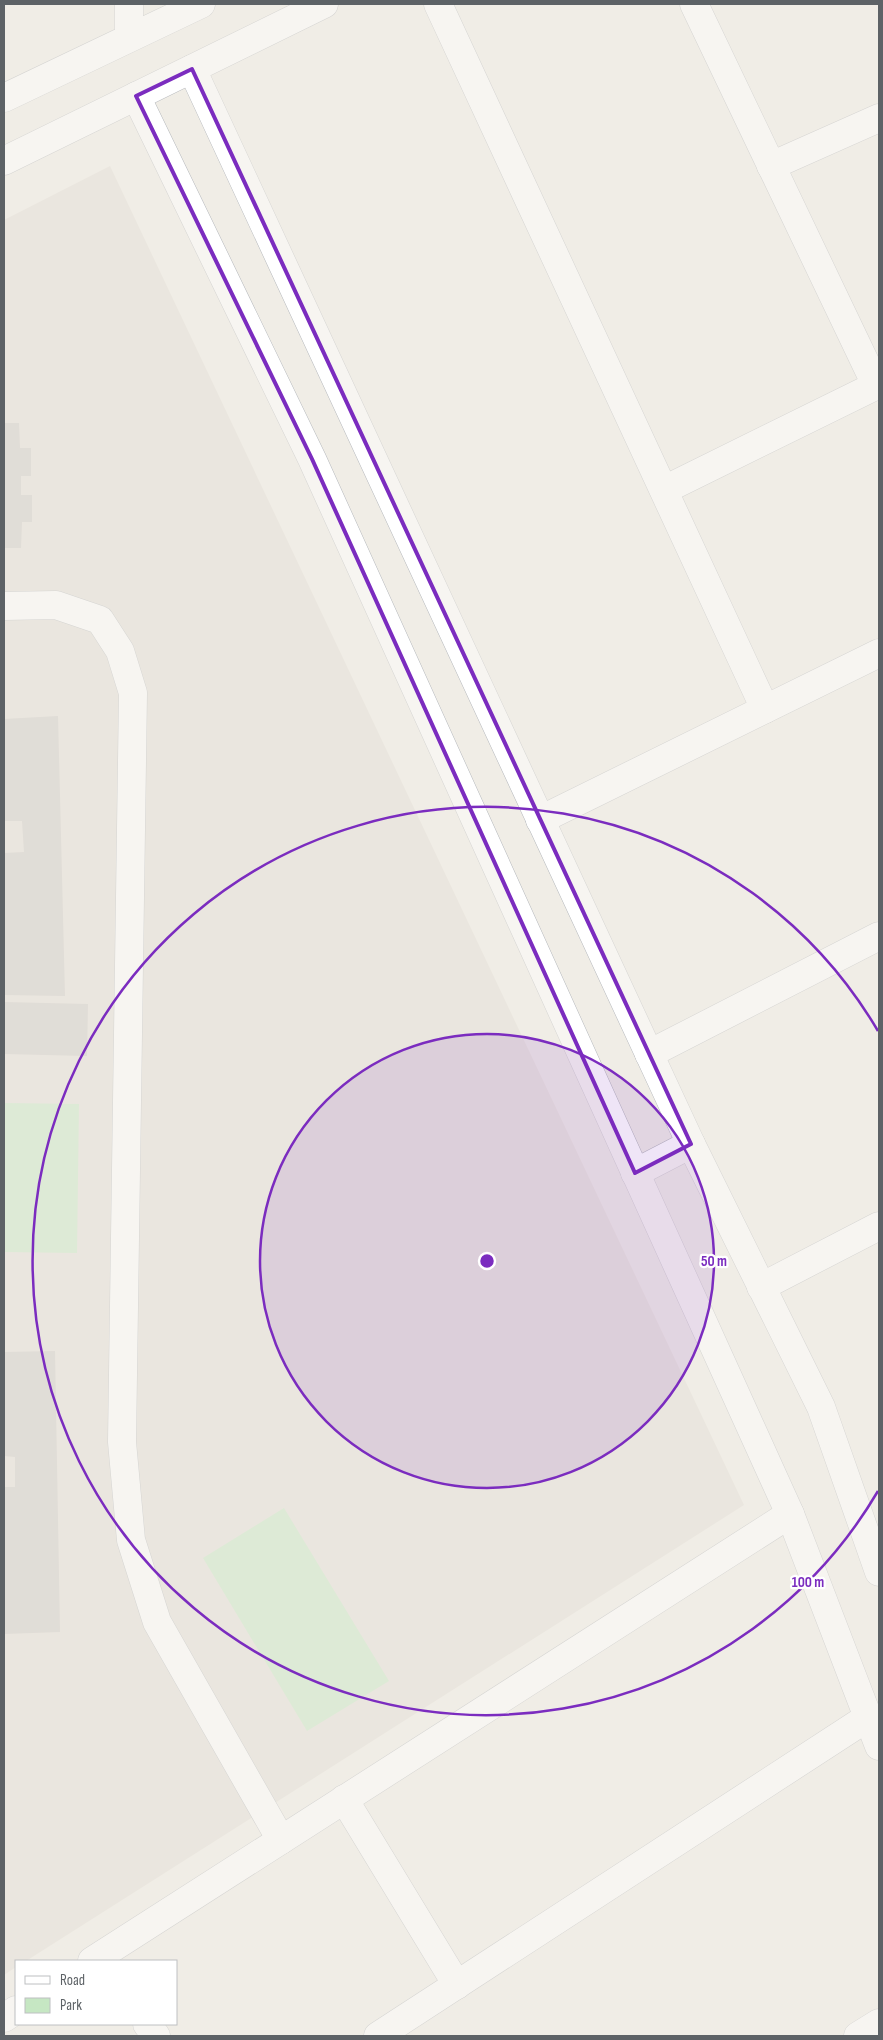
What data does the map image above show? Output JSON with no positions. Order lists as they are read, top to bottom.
{
  "legend": ["Road", "Park"],
  "rings": ["50 m", "100 m"]
}
